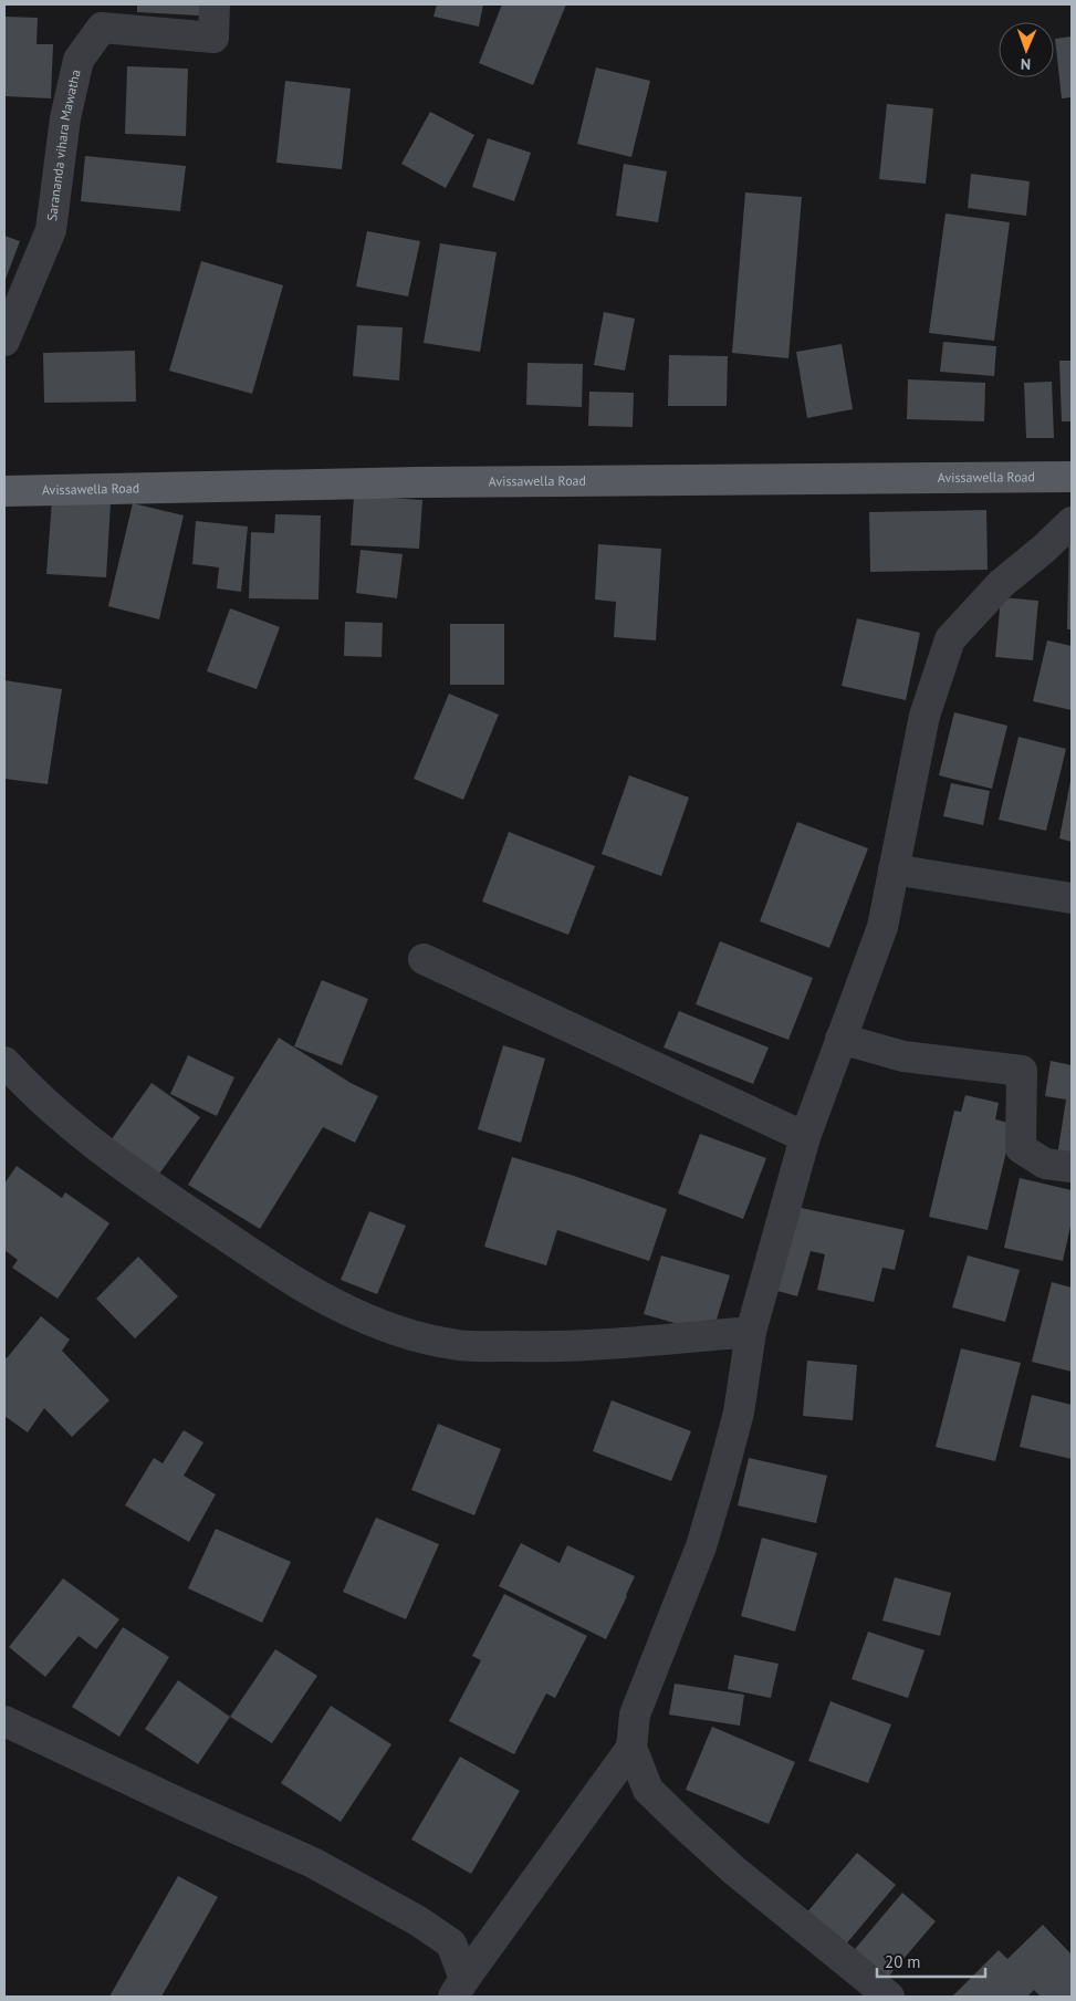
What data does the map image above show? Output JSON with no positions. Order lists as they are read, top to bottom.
{
  "streets": {
    "main road": ["Avissawella Road"],
    "street": ["Sarananda vihara Mawatha"]
  },
  "scale_bar": "20 m",
  "north": "bottom"
}
